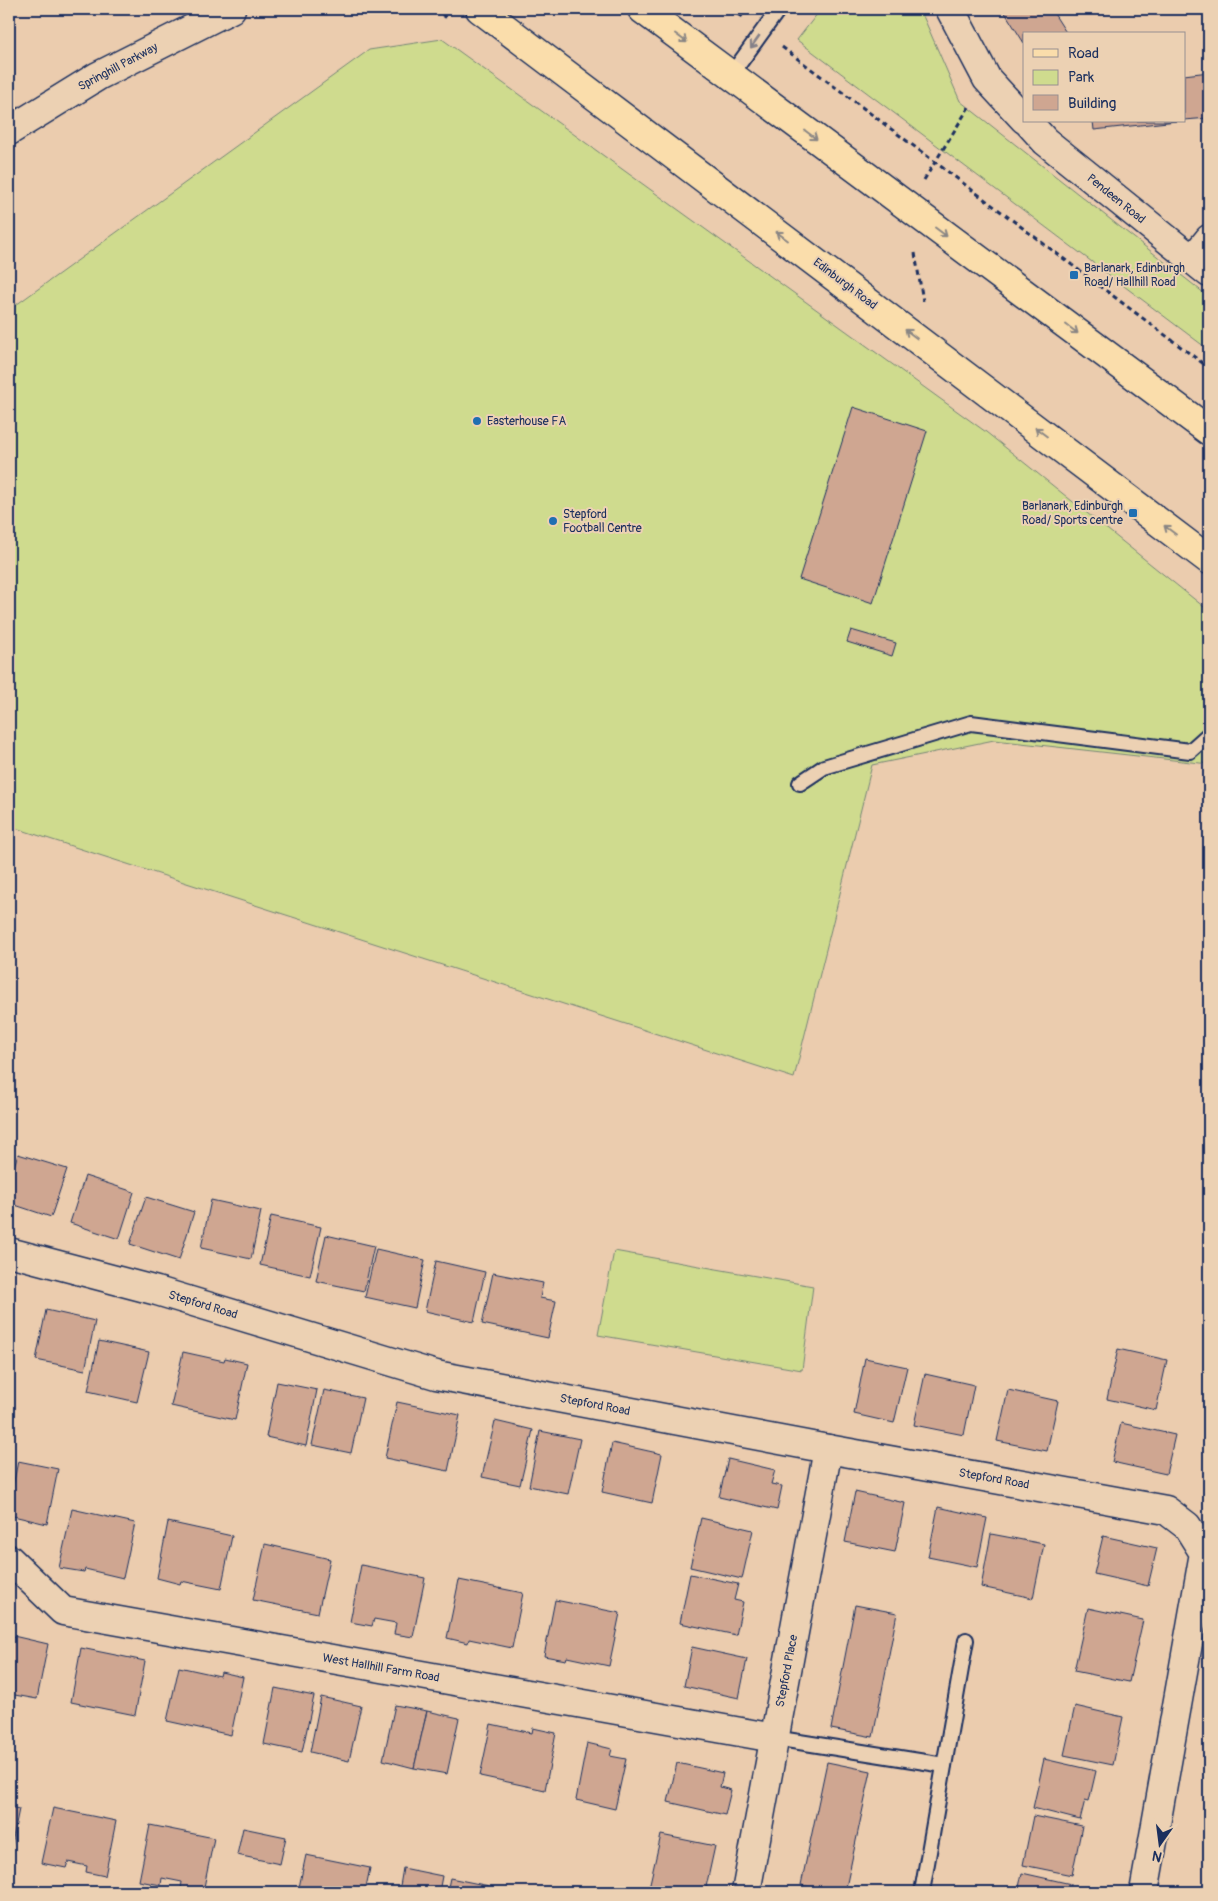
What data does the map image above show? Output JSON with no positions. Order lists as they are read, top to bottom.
{
  "streets": {
    "main road": ["Edinburgh Road"],
    "street": [
      "Springhill Parkway",
      "Pendeen Road",
      "Stepford Road",
      "West Hallhill Farm Road",
      "Stepford Place"
    ]
  },
  "crossings": [
    ["Stepford Road", "Stepford Place"],
    ["West Hallhill Farm Road", "Stepford Place"]
  ],
  "places": {
    "transit": ["Barlanark, Edinburgh Road/ Hallhill Road", "Barlanark, Edinburgh Road/ Sports centre"],
    "other": ["Easterhouse FA", "Stepford Football Centre"]
  },
  "legend": ["Road", "Park", "Building"],
  "north": "bottom"
}
